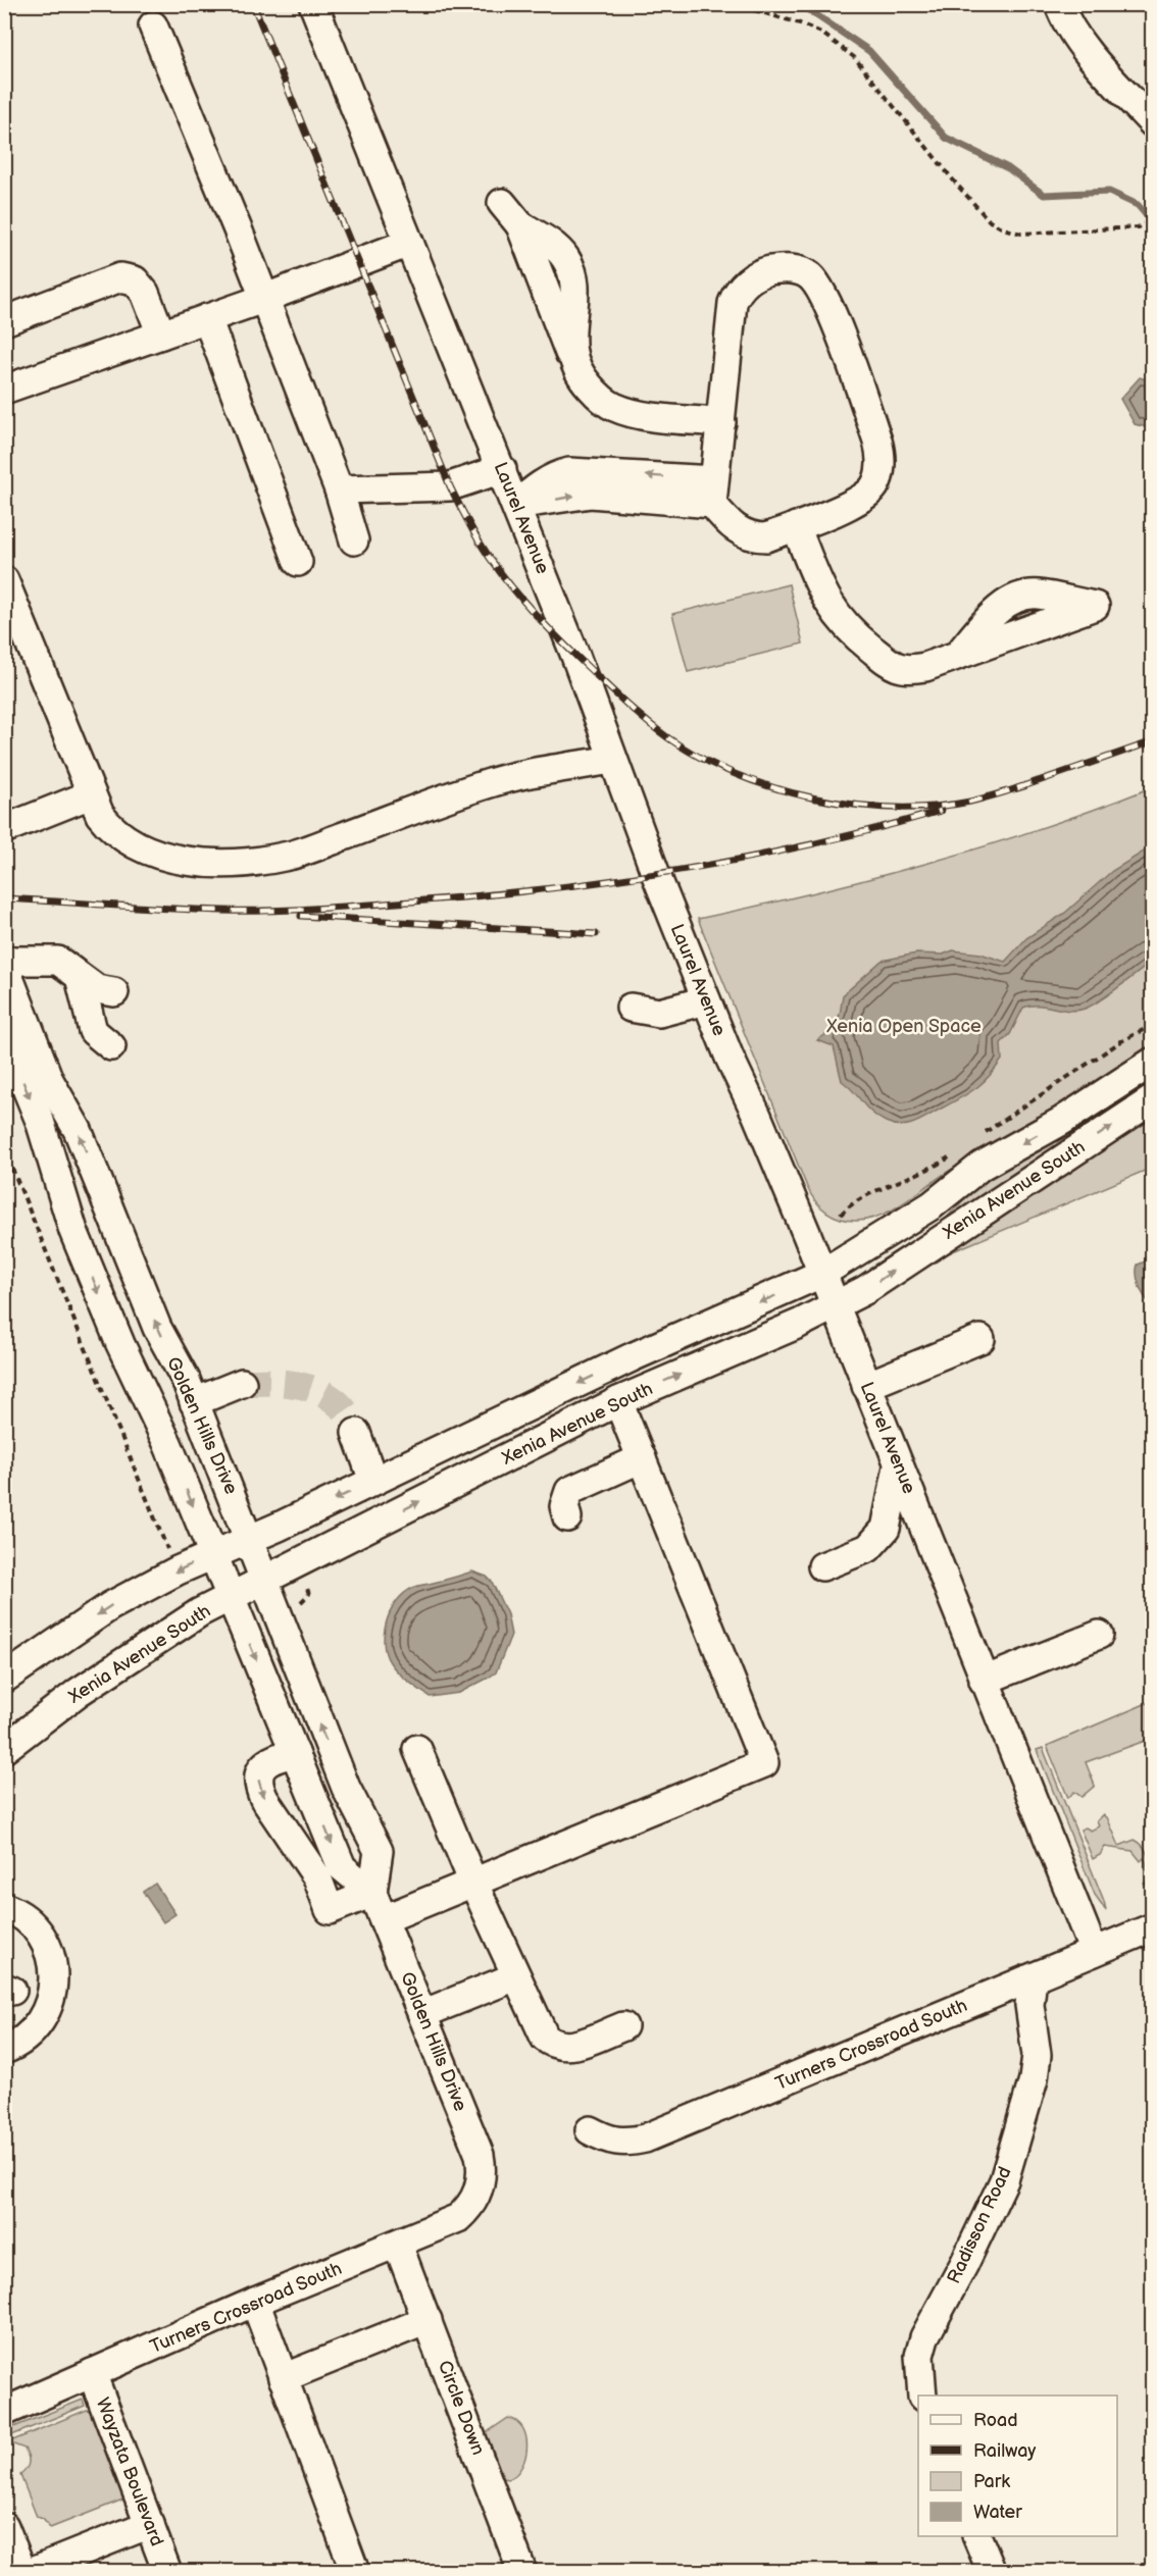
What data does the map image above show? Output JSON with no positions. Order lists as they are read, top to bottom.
{
  "streets": {
    "street": [
      "Laurel Avenue",
      "Xenia Avenue South",
      "Golden Hills Drive",
      "Turners Crossroad South",
      "Radisson Road",
      "Circle Down",
      "Wayzata Boulevard"
    ]
  },
  "crossings": [
    ["Laurel Avenue", "Xenia Avenue South"],
    ["Laurel Avenue", "Turners Crossroad South"],
    ["Xenia Avenue South", "Golden Hills Drive"],
    ["Golden Hills Drive", "Turners Crossroad South"],
    ["Turners Crossroad South", "Radisson Road"],
    ["Turners Crossroad South", "Circle Down"],
    ["Turners Crossroad South", "Wayzata Boulevard"]
  ],
  "parks": ["Xenia Open Space"],
  "legend": [
    "Road",
    "Railway",
    "Park",
    "Water"
  ]
}
